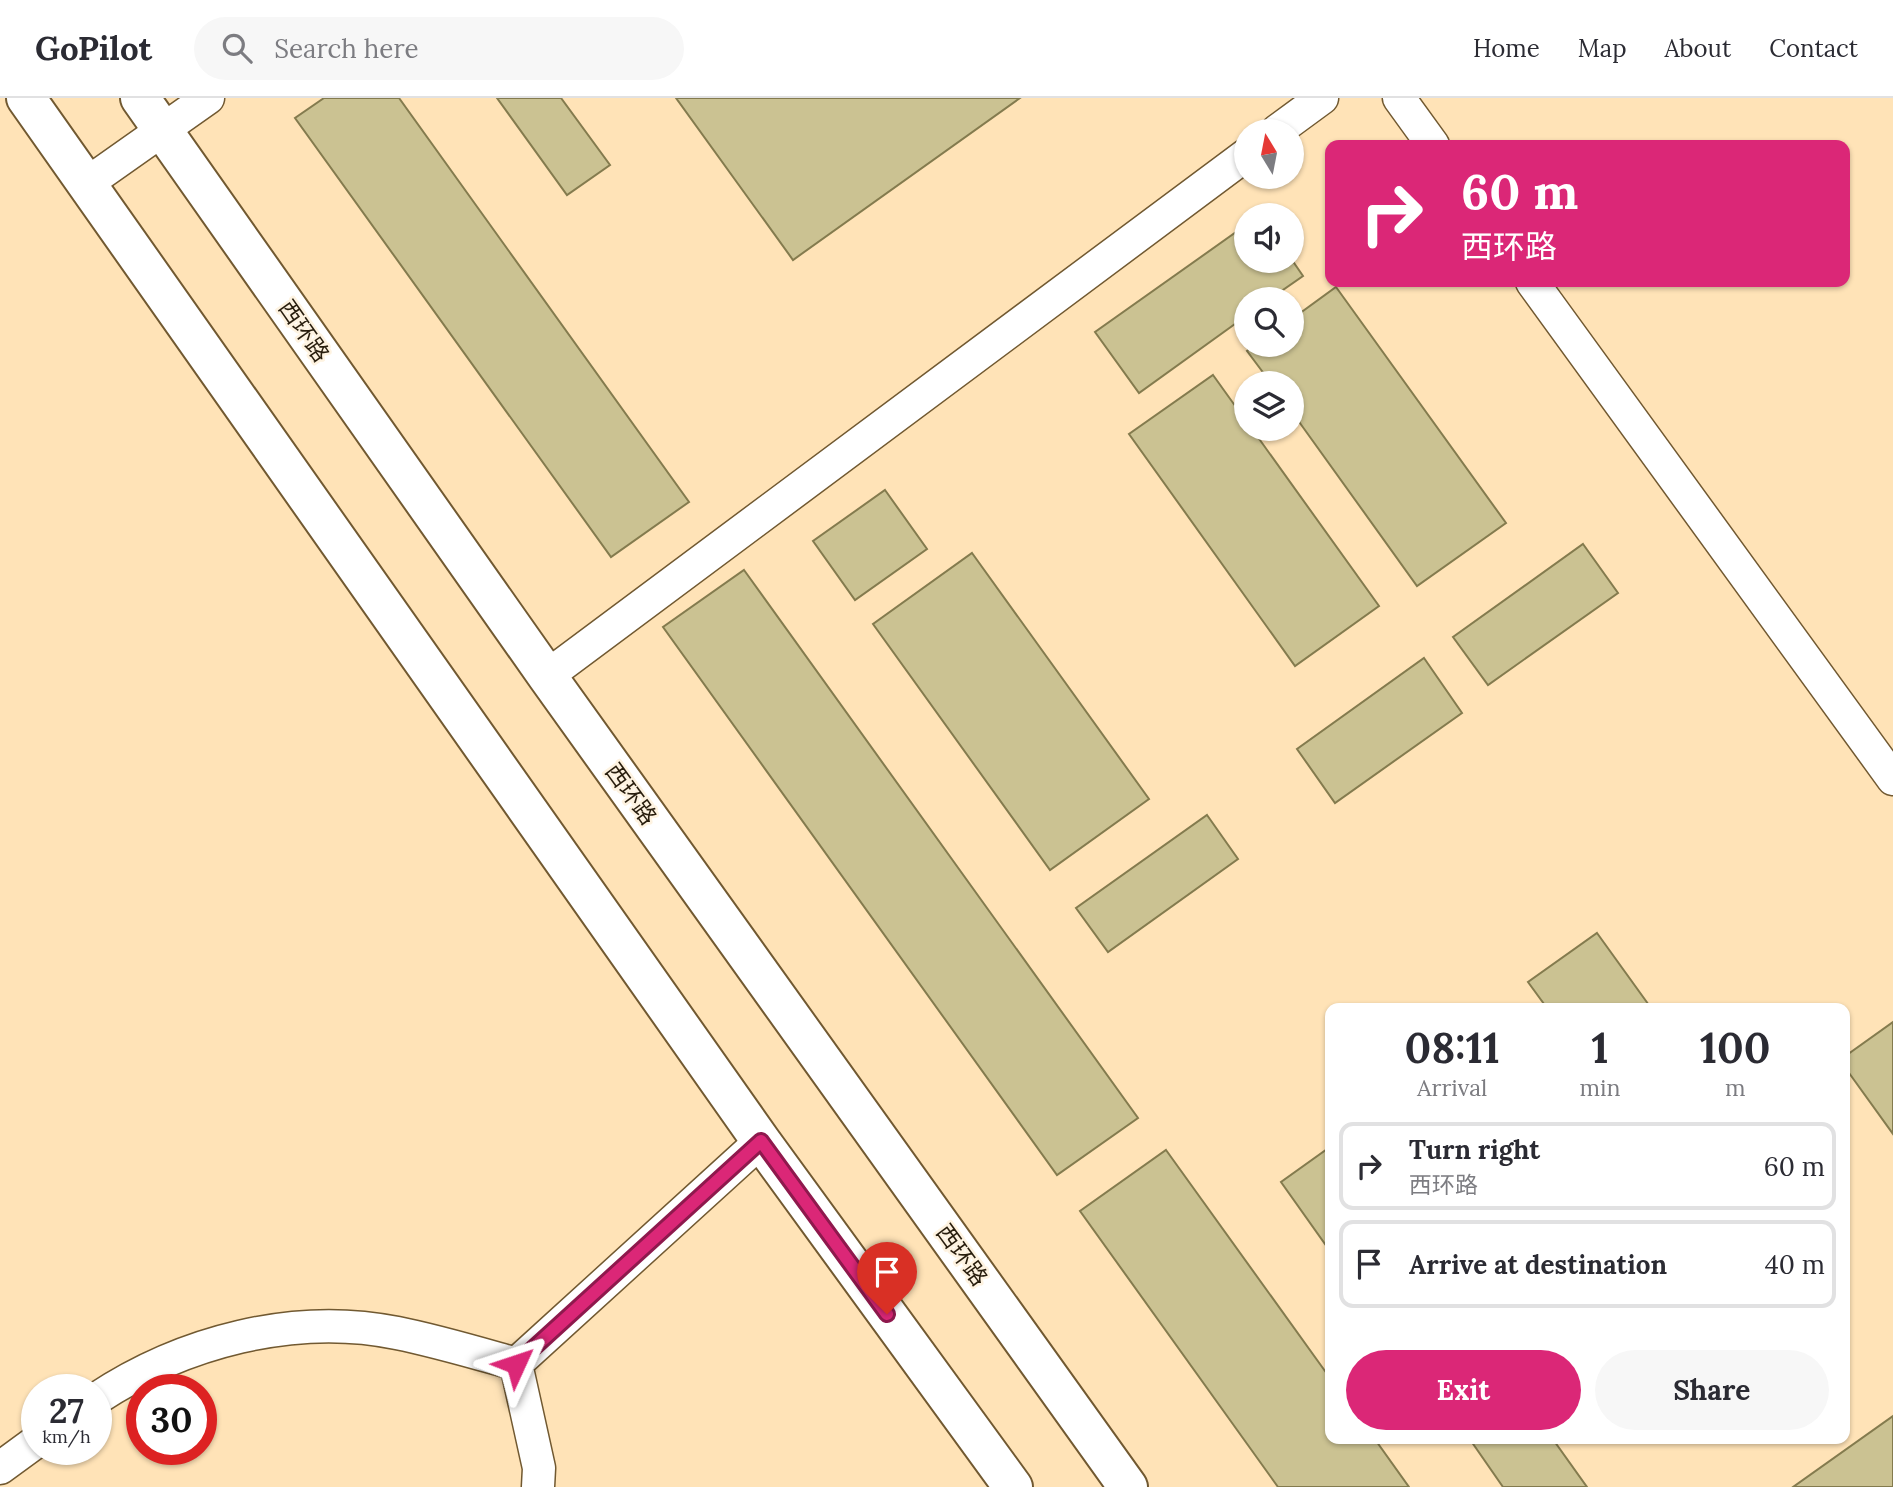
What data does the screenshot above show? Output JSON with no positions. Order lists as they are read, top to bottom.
{
  "streets": {
    "main road": ["西环路"]
  },
  "north": "top",
  "page": {
    "header": "GoPilot",
    "search": "Search here",
    "nav": [
      "Home",
      "Map",
      "About",
      "Contact"
    ],
    "turn": ["60 m", "西环路"],
    "eta": [
      "08:11",
      "Arrival",
      "1",
      "min",
      "100",
      "m"
    ],
    "list": [
      {
        "name": "Turn right",
        "note": "西环路",
        "value": "60 m"
      },
      {
        "name": "Arrive at destination",
        "value": "40 m"
      }
    ],
    "buttons": ["Exit", "Share"],
    "speed": "27 km/h",
    "limit": "30"
  }
}
